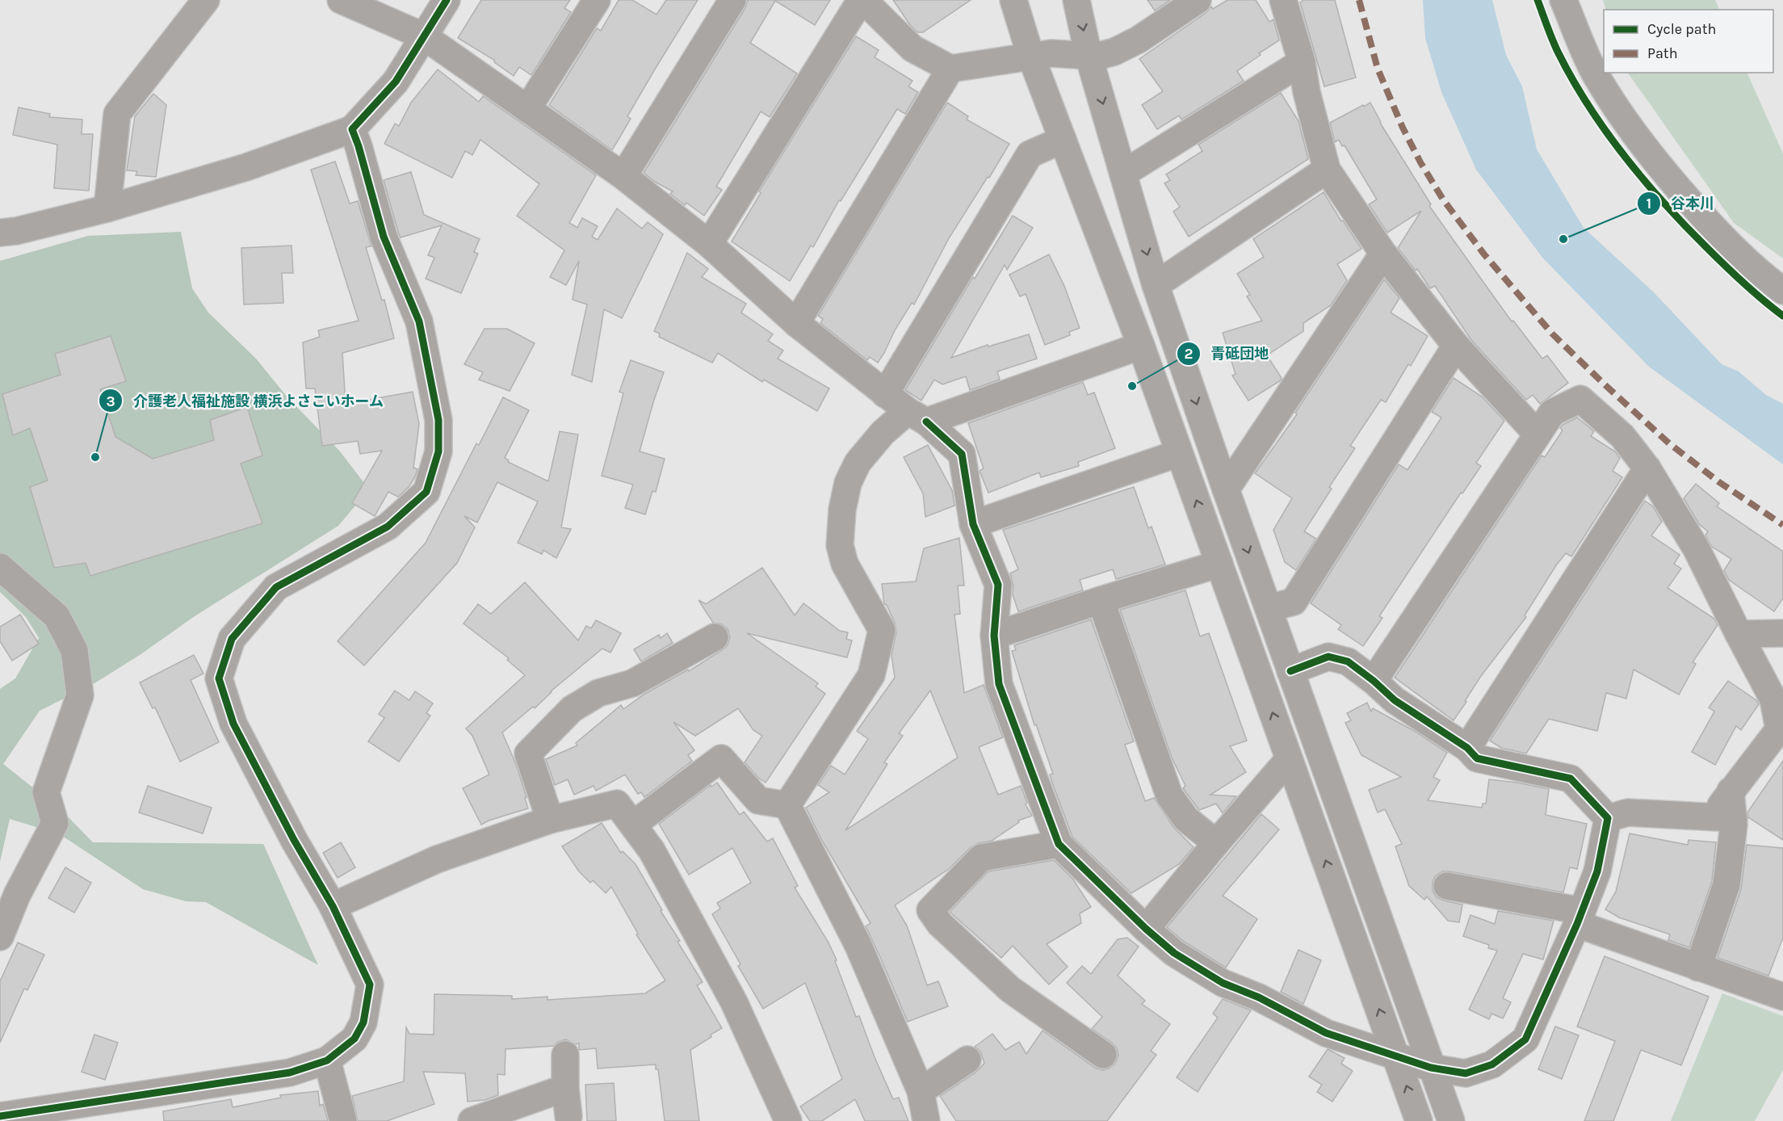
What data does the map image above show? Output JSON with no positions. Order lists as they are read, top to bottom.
{
  "places": ["谷本川", "青砥団地", "介護老人福祉施設 横浜よさこいホーム"],
  "legend": ["Cycle path", "Path"]
}
